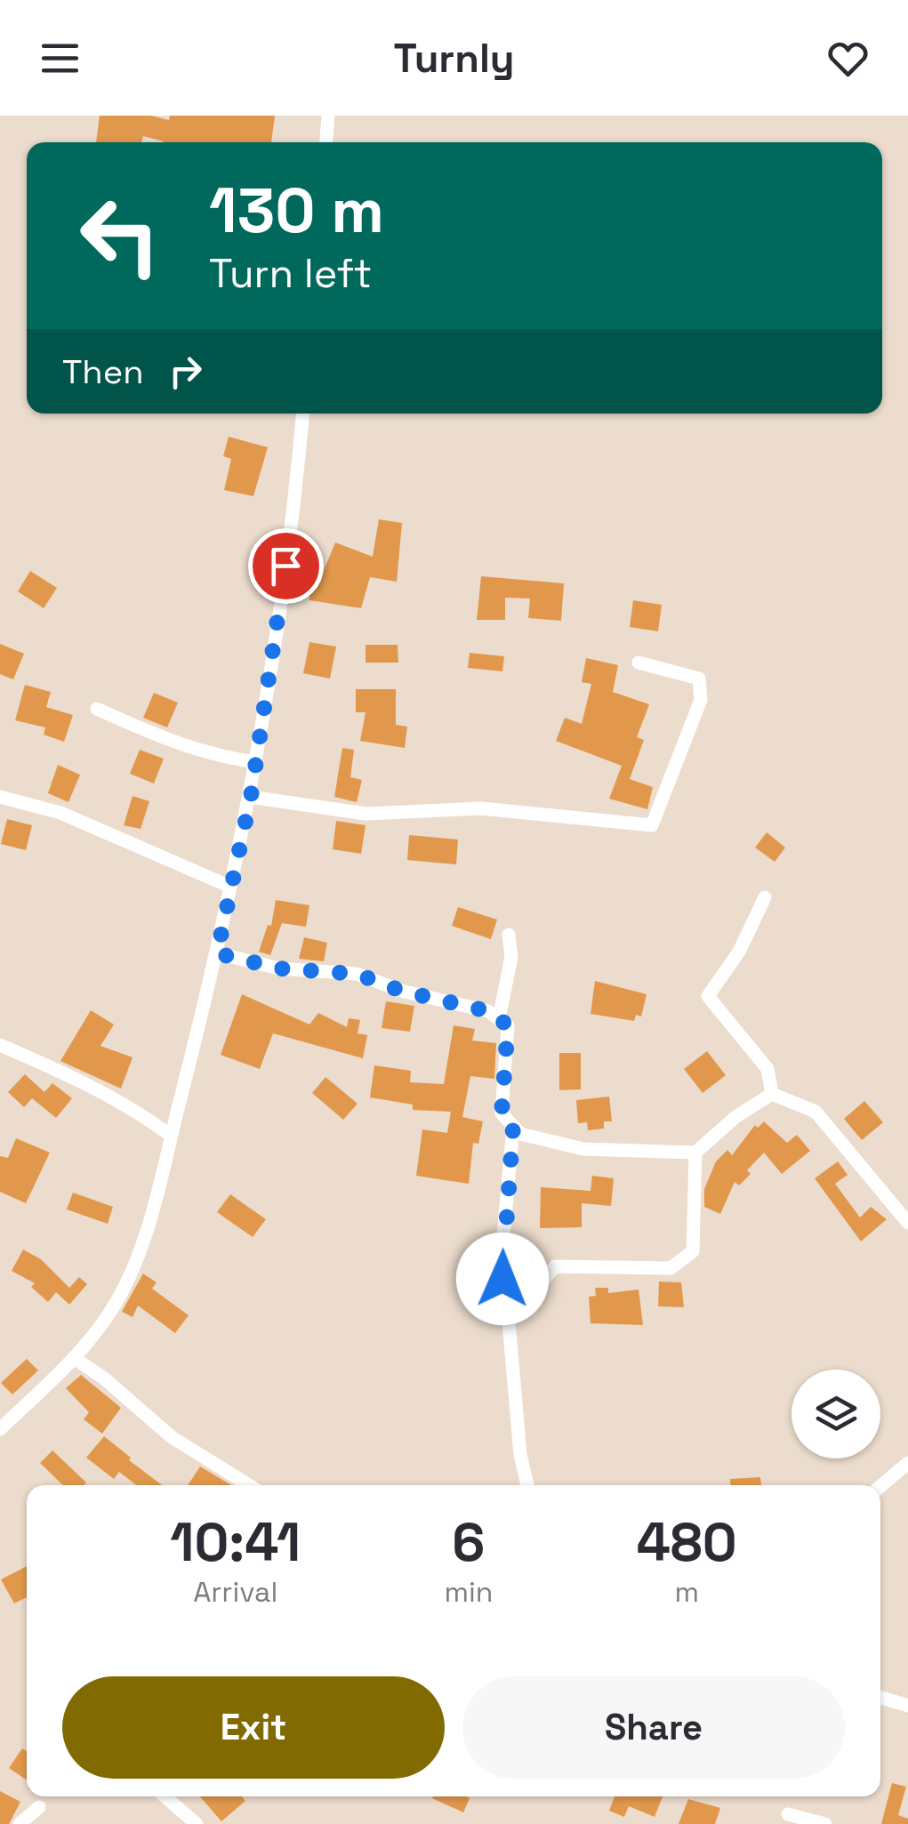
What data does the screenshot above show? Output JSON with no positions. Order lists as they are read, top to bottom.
{
  "page": {
    "header": "Turnly",
    "turn": ["130 m", "Turn left"],
    "then": "Then",
    "eta": [
      "10:41",
      "Arrival",
      "6",
      "min",
      "480",
      "m"
    ],
    "buttons": ["Exit", "Share"]
  }
}
